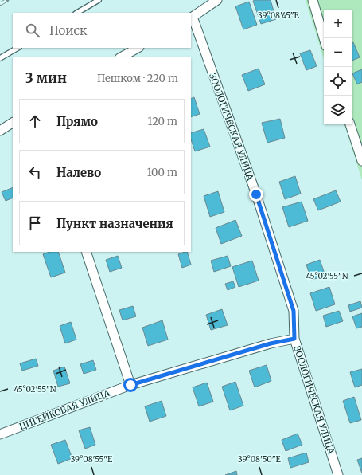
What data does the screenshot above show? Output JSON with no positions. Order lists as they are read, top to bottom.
{
  "streets": {
    "street": ["ЗООЛОГИЧЕСКАЯ УЛИЦА", "ЦИГЕЙКОВАЯ УЛИЦА"]
  },
  "crossings": [
    ["ЗООЛОГИЧЕСКАЯ УЛИЦА", "ЦИГЕЙКОВАЯ УЛИЦА"]
  ],
  "page": {
    "map_buttons": ["+", "−"],
    "search": "Поиск",
    "heading": ["3 мин", "Пешком · 220 m"],
    "list": [
      ["Прямо", "120 m"],
      ["Налево", "100 m"],
      "Пункт назначения"
    ]
  },
  "coordinates": [
    "39°08'45\"E",
    "45°02'55\"N",
    "39°08'55\"E",
    "39°08'50\"E"
  ]
}
